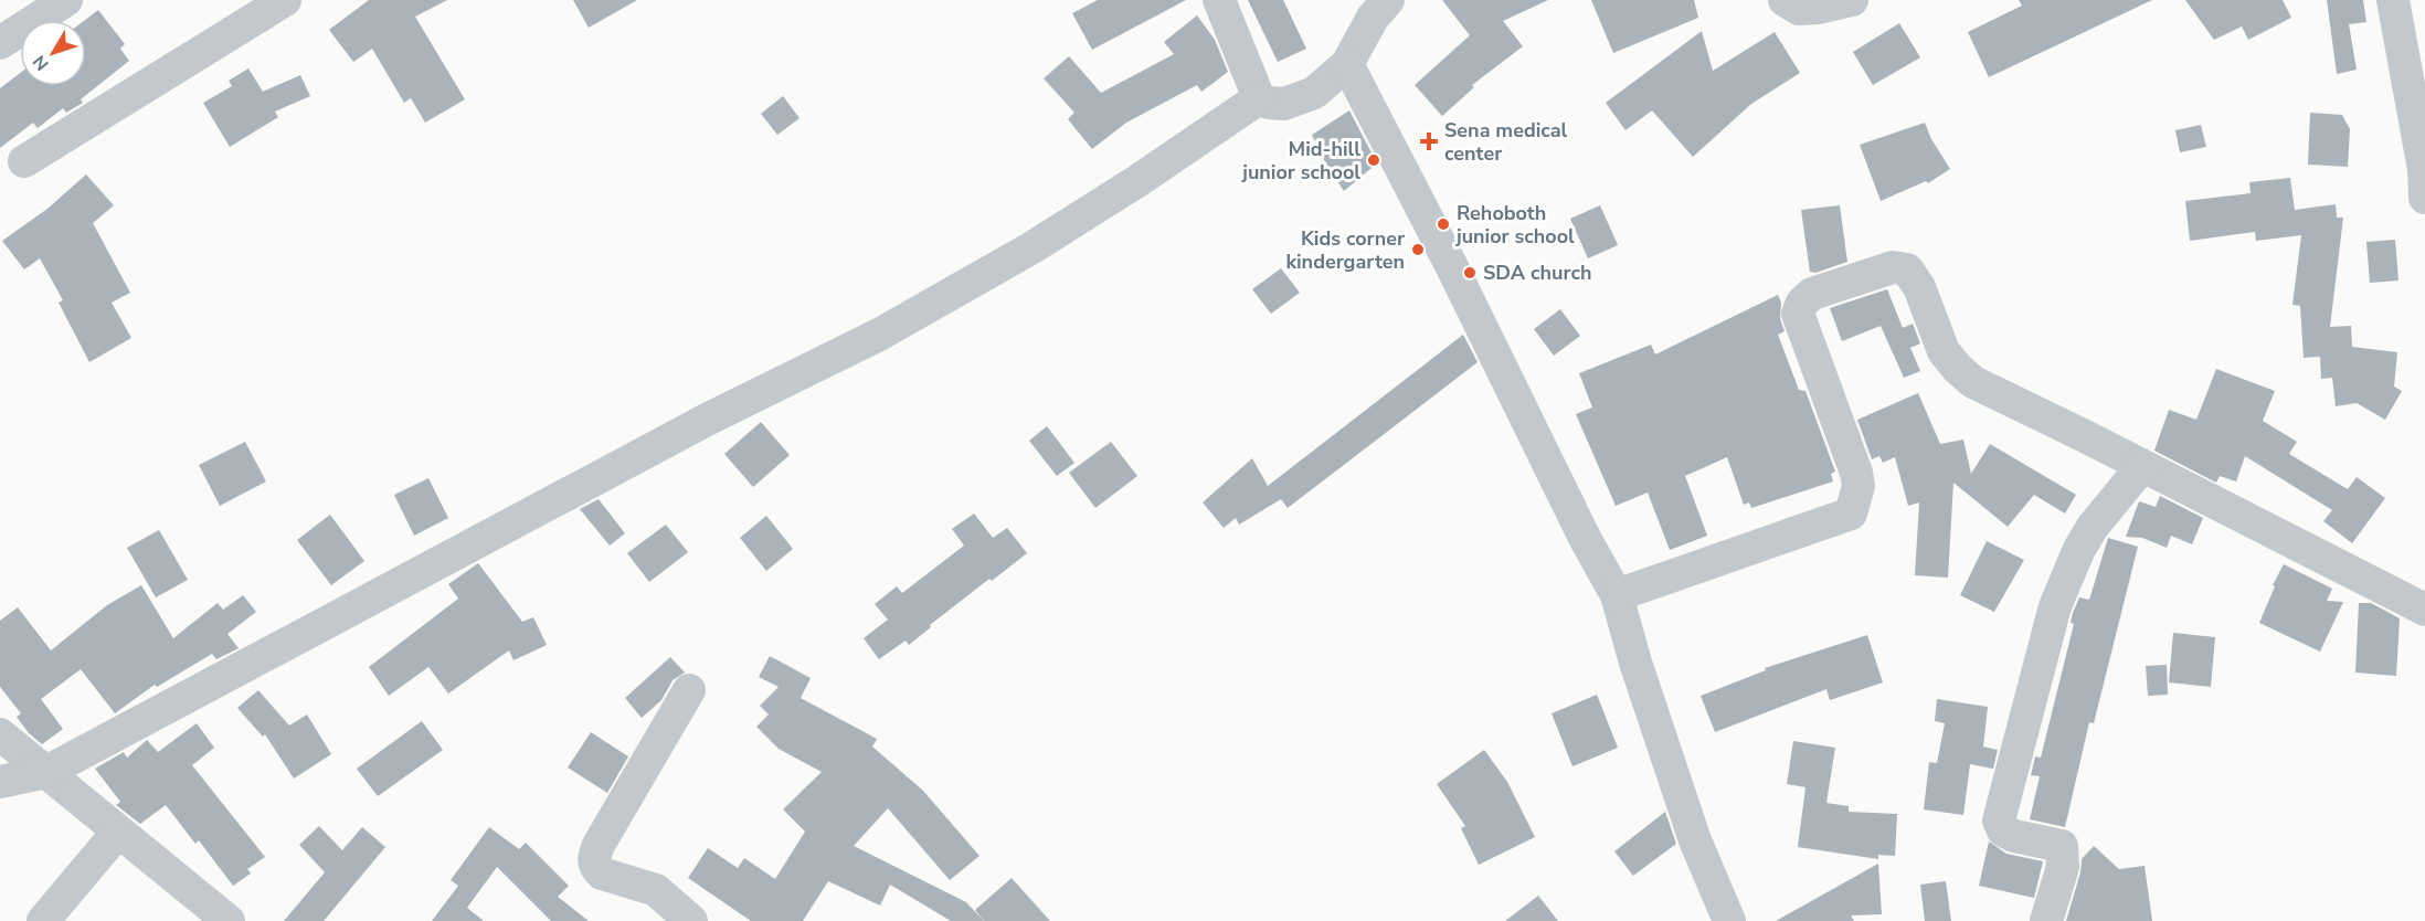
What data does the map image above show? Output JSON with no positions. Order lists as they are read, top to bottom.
{
  "places": {
    "health": ["Sena medical center"],
    "other": [
      "Mid-hill junior school",
      "Rehoboth junior school",
      "Kids corner kindergarten",
      "SDA church"
    ]
  },
  "north": "bottom left"
}
